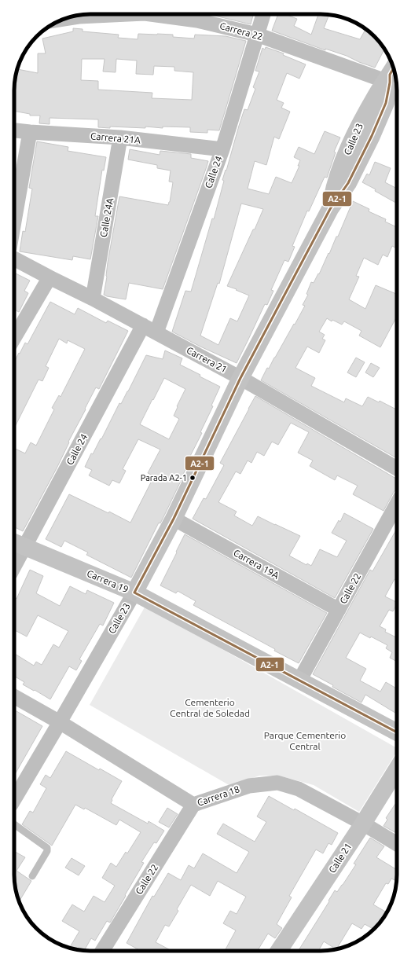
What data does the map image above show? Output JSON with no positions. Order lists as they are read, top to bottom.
{
  "streets": {
    "street": [
      "Carrera 22",
      "Carrera 21A",
      "Calle 23",
      "Calle 24",
      "Calle 24A",
      "Carrera 21",
      "Carrera 19A",
      "Carrera 19",
      "Calle 22",
      "Carrera 18",
      "Calle 21"
    ]
  },
  "crossings": [
    ["Carrera 22", "Calle 23"],
    ["Carrera 22", "Calle 24"],
    ["Carrera 21A", "Calle 24"],
    ["Carrera 21A", "Calle 24A"],
    ["Calle 23", "Carrera 21"],
    ["Calle 23", "Carrera 19A"],
    ["Calle 23", "Carrera 19"],
    ["Calle 23", "Carrera 18"],
    ["Calle 24", "Carrera 21"],
    ["Calle 24", "Carrera 19"],
    ["Calle 24A", "Carrera 21"],
    ["Carrera 19A", "Calle 22"],
    ["Carrera 19", "Calle 22"],
    ["Calle 22", "Carrera 18"],
    ["Carrera 18", "Calle 21"]
  ],
  "parks": ["Cementerio Central de Soledad", "Parque Cementerio Central"],
  "places": ["Parada A2-1"],
  "lines": ["transit line A2-1"]
}
